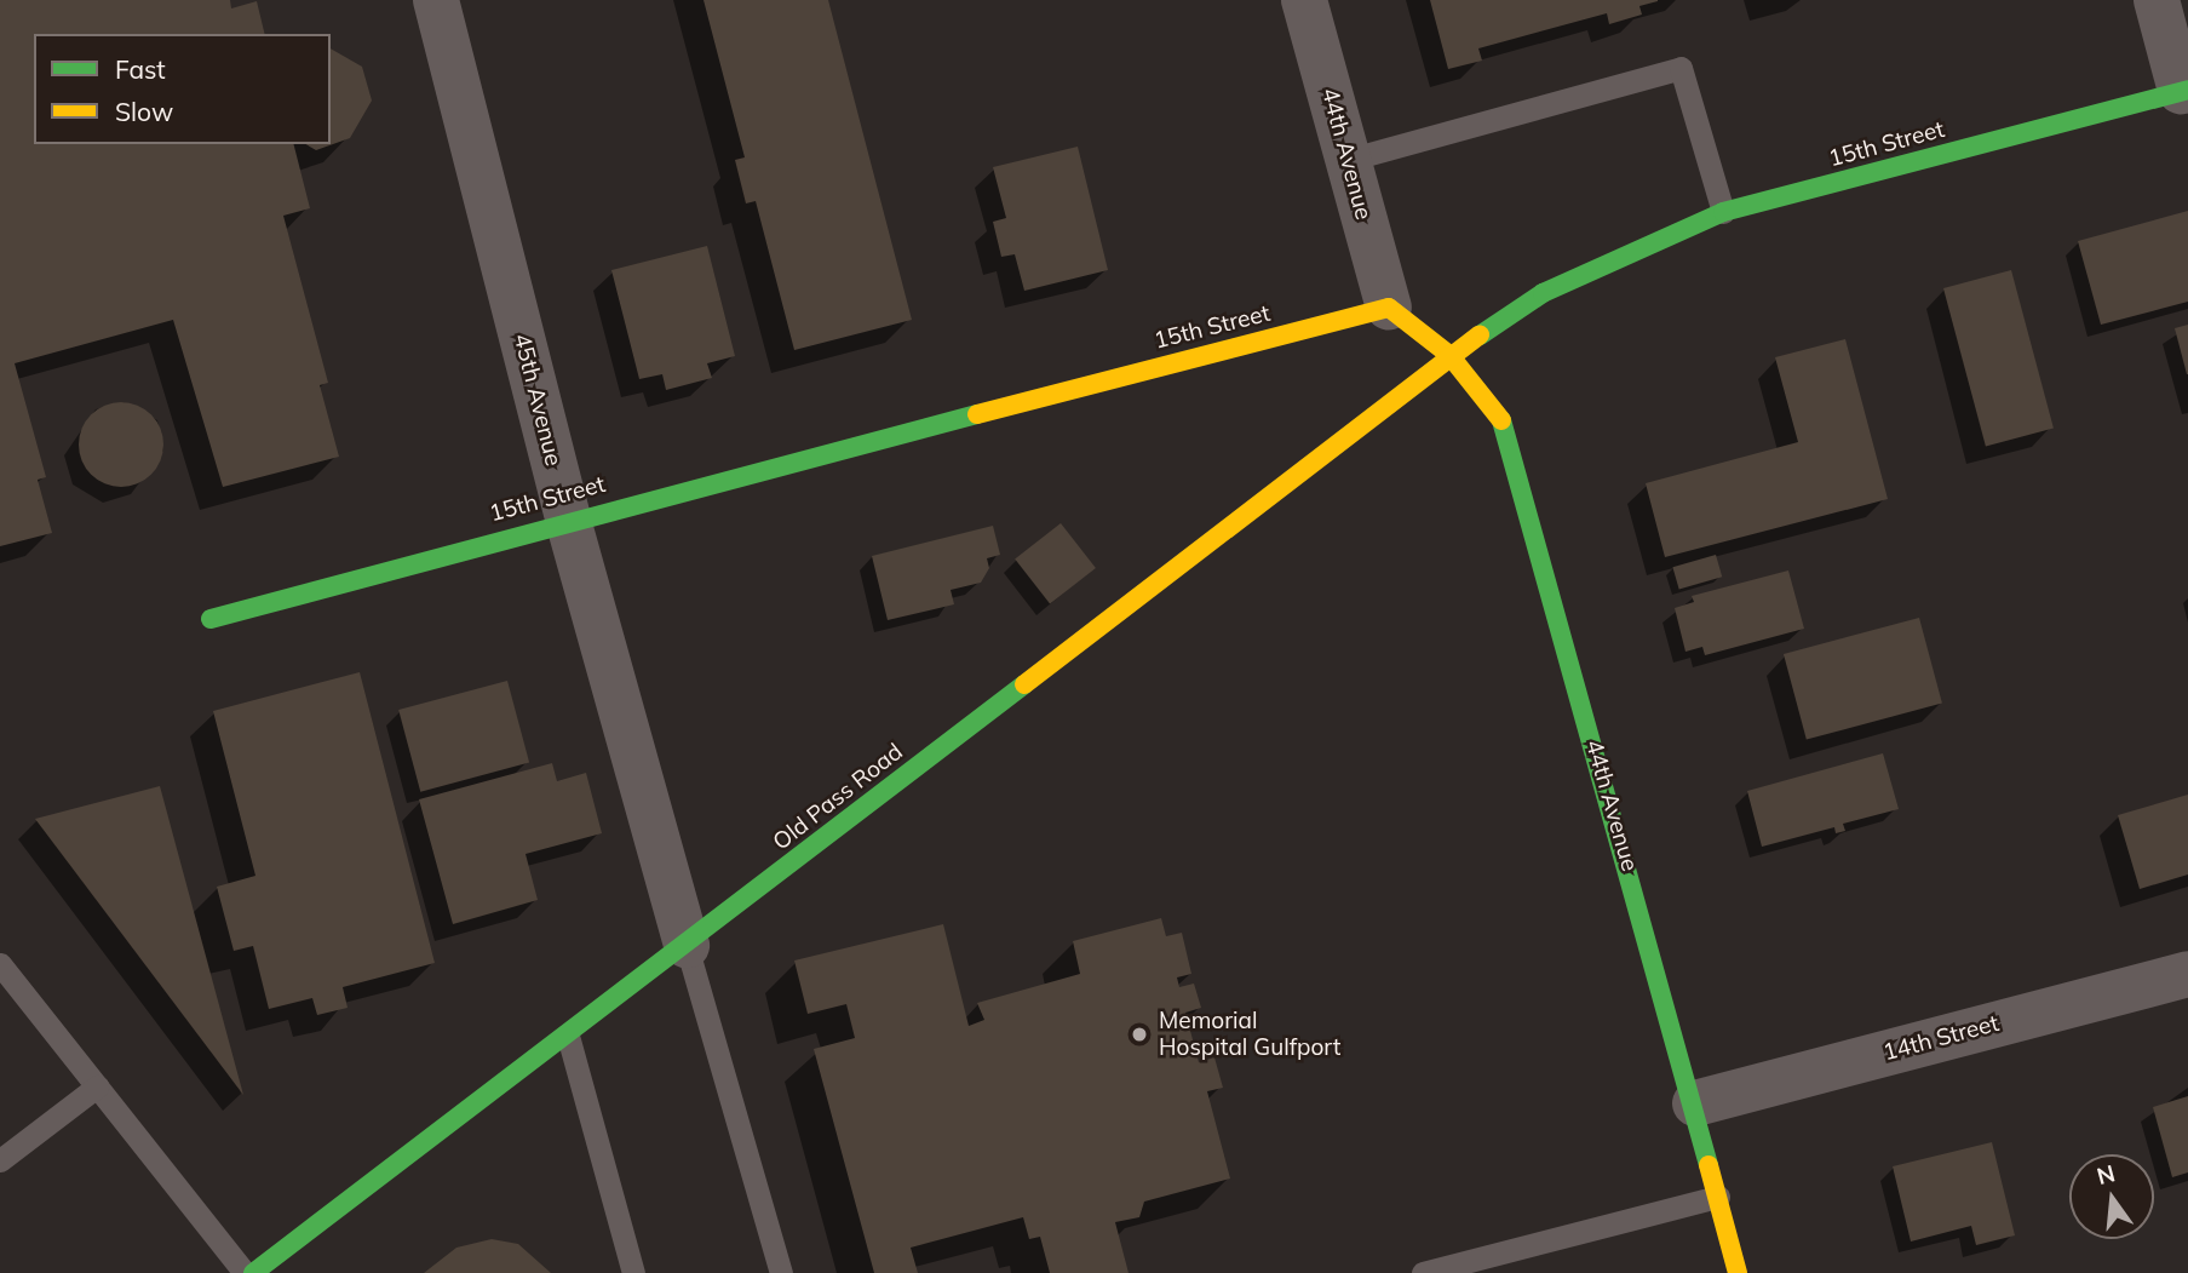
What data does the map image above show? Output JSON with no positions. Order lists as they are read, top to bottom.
{
  "streets": {
    "main road": ["15th Street", "44th Avenue", "Old Pass Road"],
    "street": ["45th Avenue", "14th Street"]
  },
  "crossings": [
    ["15th Street", "44th Avenue"],
    ["15th Street", "45th Avenue"],
    ["15th Street", "Old Pass Road"],
    ["44th Avenue", "Old Pass Road"],
    ["44th Avenue", "14th Street"],
    ["45th Avenue", "Old Pass Road"]
  ],
  "places": ["Memorial Hospital Gulfport"],
  "legend": ["Fast", "Slow"],
  "north": "top"
}
